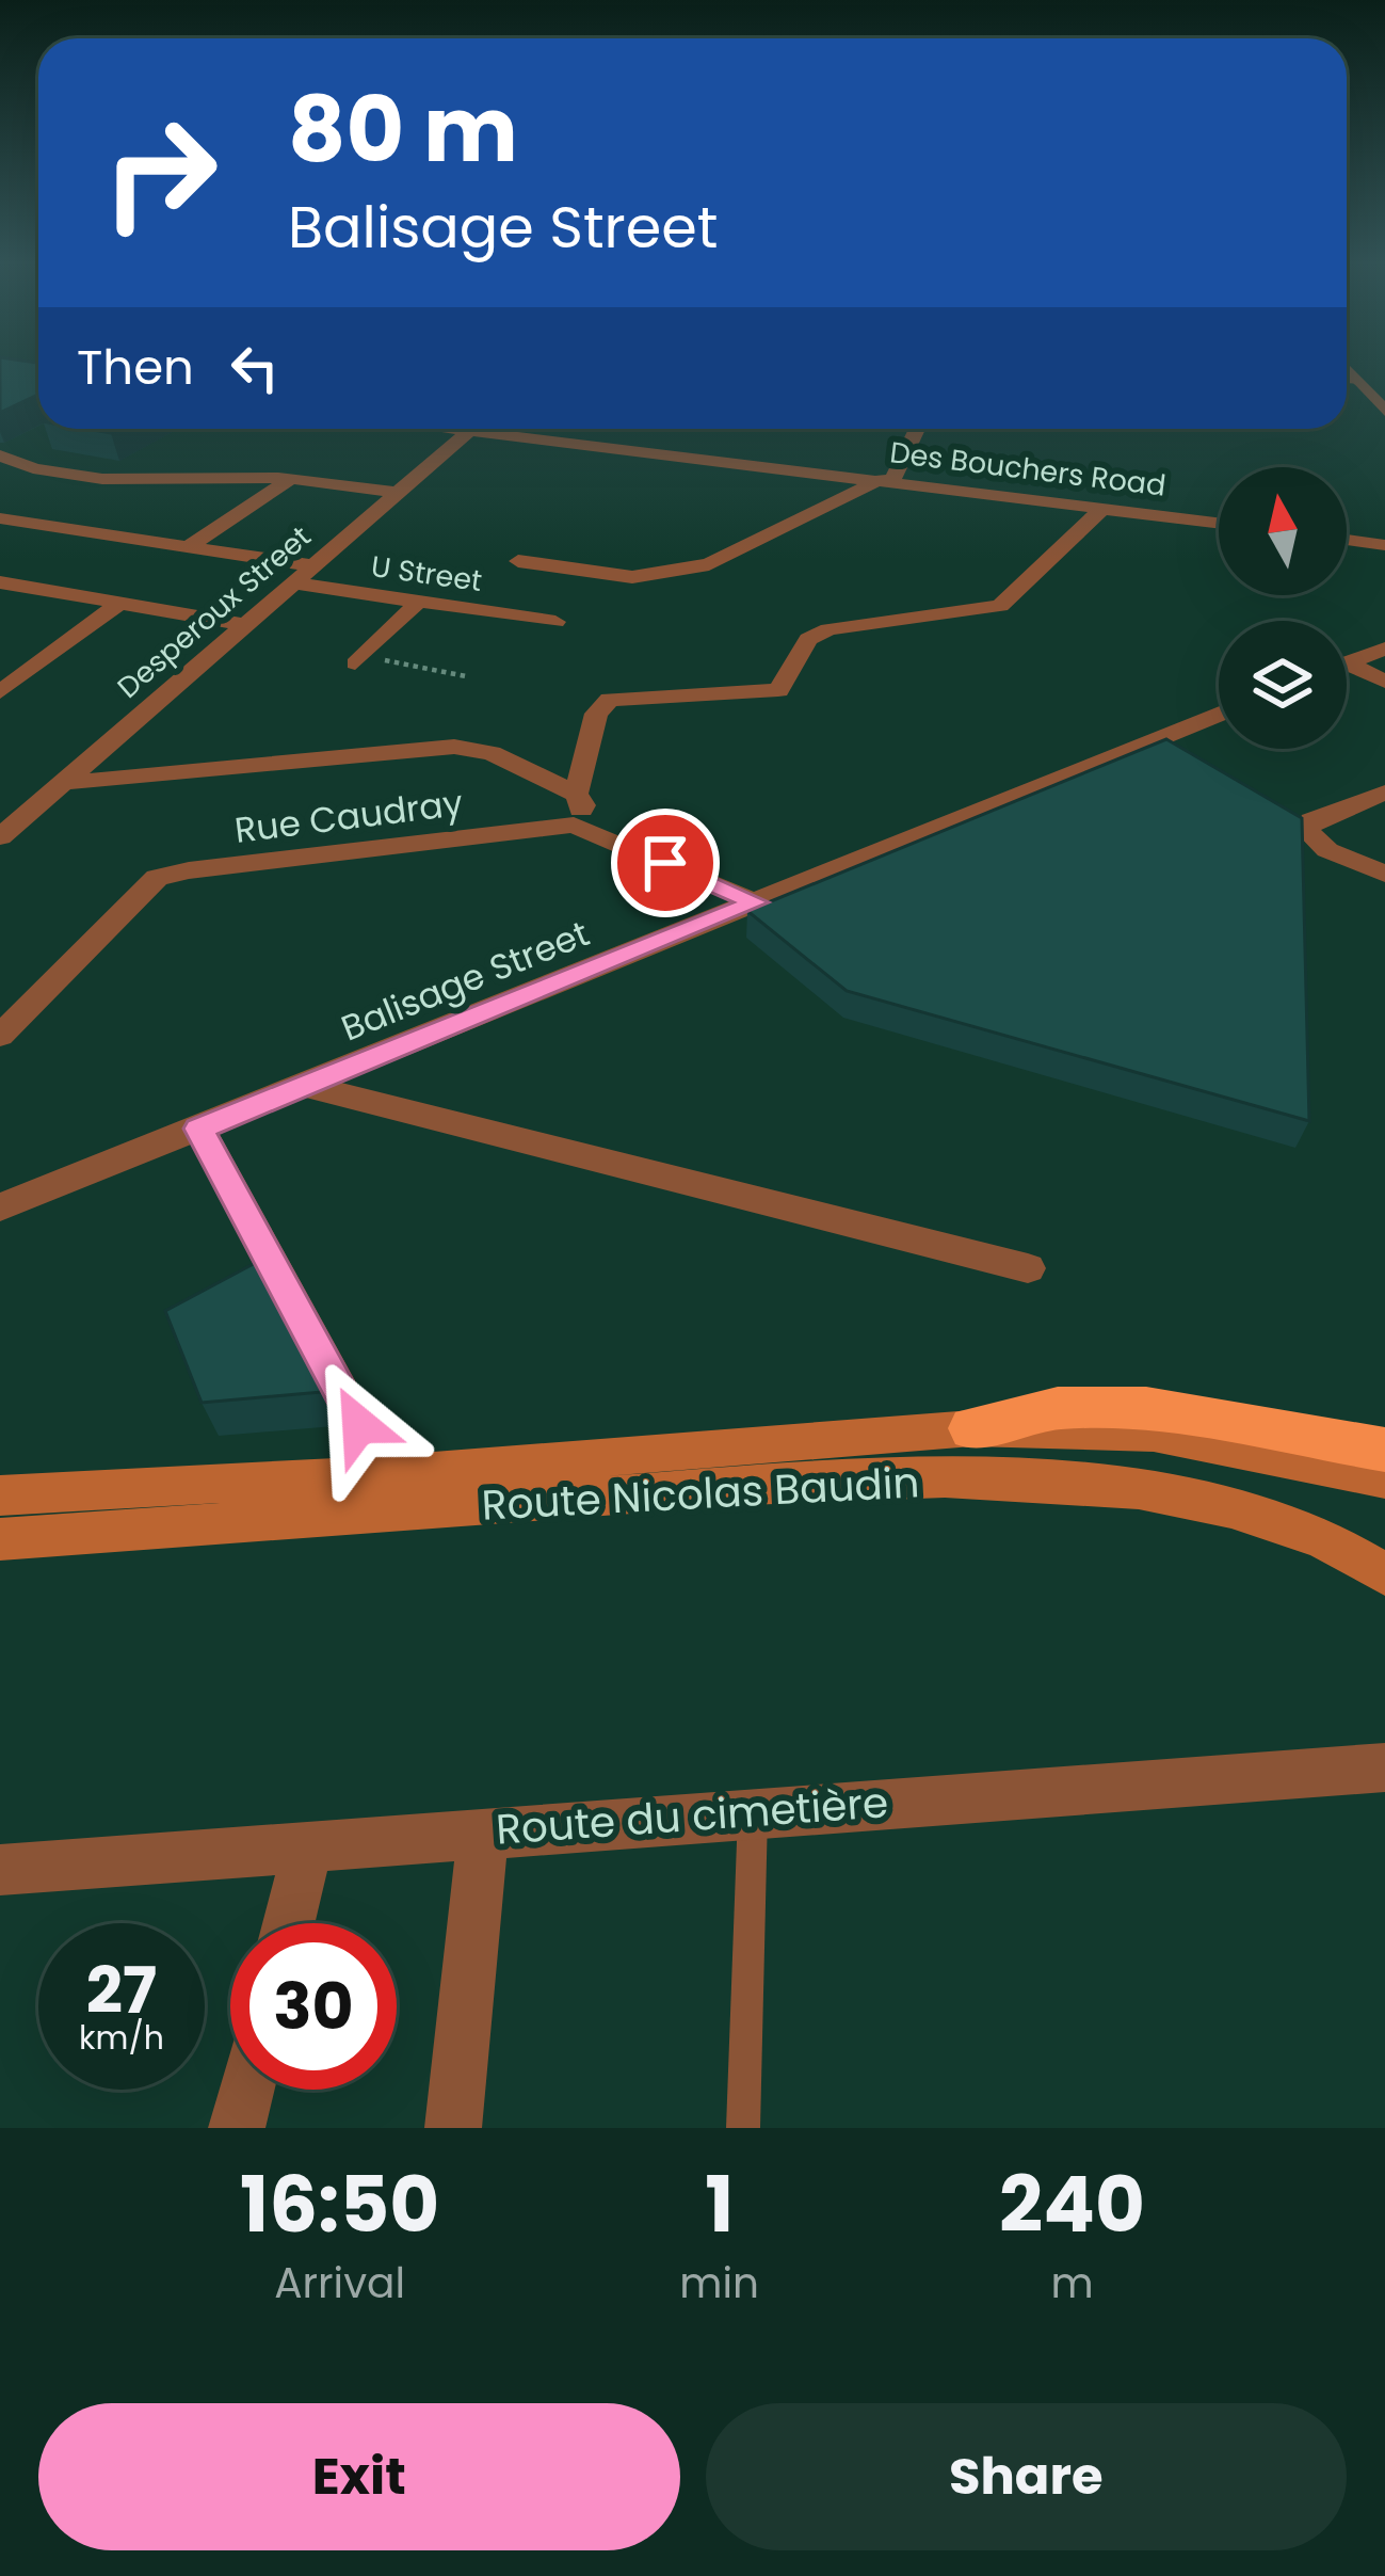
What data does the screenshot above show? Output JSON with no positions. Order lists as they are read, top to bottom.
{
  "streets": {
    "main road": ["Route Nicolas Baudin"],
    "street": [
      "Des Bouchers Road",
      "U Street",
      "Desperoux Street",
      "Rue Caudray",
      "Balisage Street",
      "Route du cimetière"
    ]
  },
  "crossings": [
    ["Des Bouchers Road", "Desperoux Street"],
    ["U Street", "Desperoux Street"]
  ],
  "north": "top",
  "page": {
    "turn": ["80 m", "Balisage Street"],
    "then": "Then",
    "speed": "27 km/h",
    "limit": "30",
    "eta": [
      "16:50",
      "Arrival",
      "1",
      "min",
      "240",
      "m"
    ],
    "buttons": ["Exit", "Share"]
  }
}
